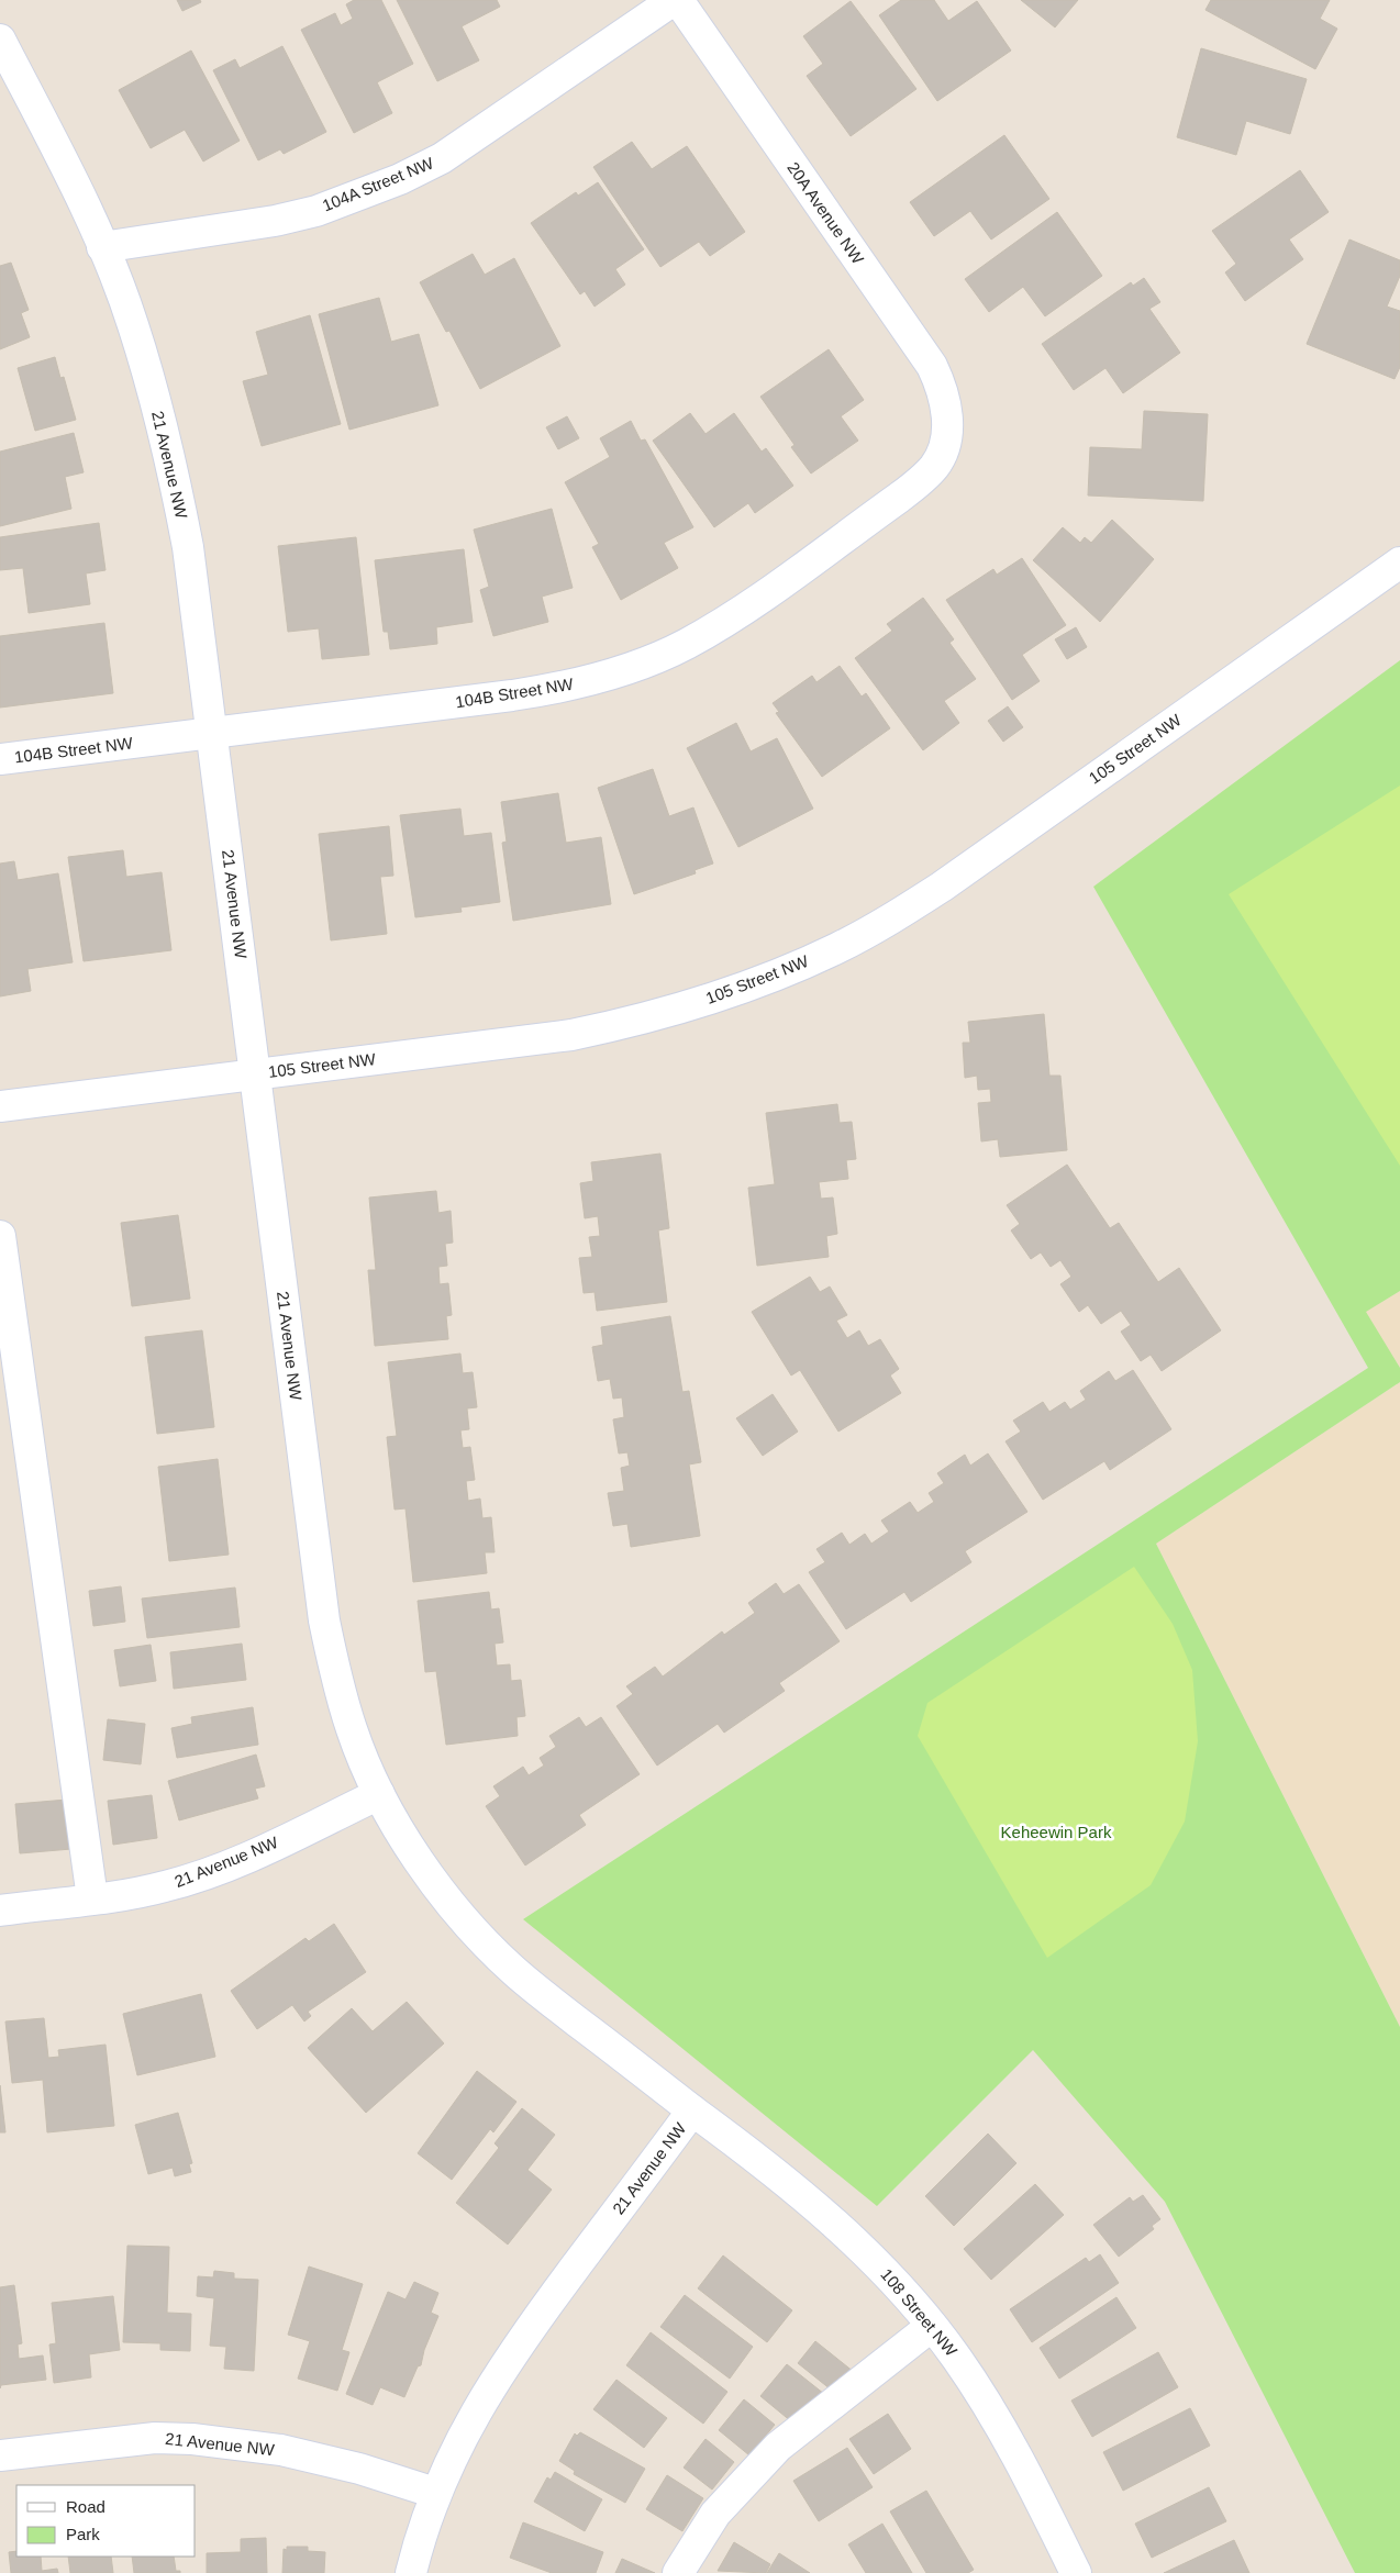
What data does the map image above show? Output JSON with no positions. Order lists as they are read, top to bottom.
{
  "streets": {
    "street": [
      "104A Street NW",
      "20A Avenue NW",
      "21 Avenue NW",
      "104B Street NW",
      "105 Street NW",
      "108 Street NW"
    ]
  },
  "crossings": [
    ["104A Street NW", "21 Avenue NW"],
    ["20A Avenue NW", "104B Street NW"],
    ["21 Avenue NW", "104B Street NW"],
    ["21 Avenue NW", "105 Street NW"],
    ["21 Avenue NW", "108 Street NW"]
  ],
  "parks": ["Keheewin Park"],
  "legend": ["Road", "Park"]
}
